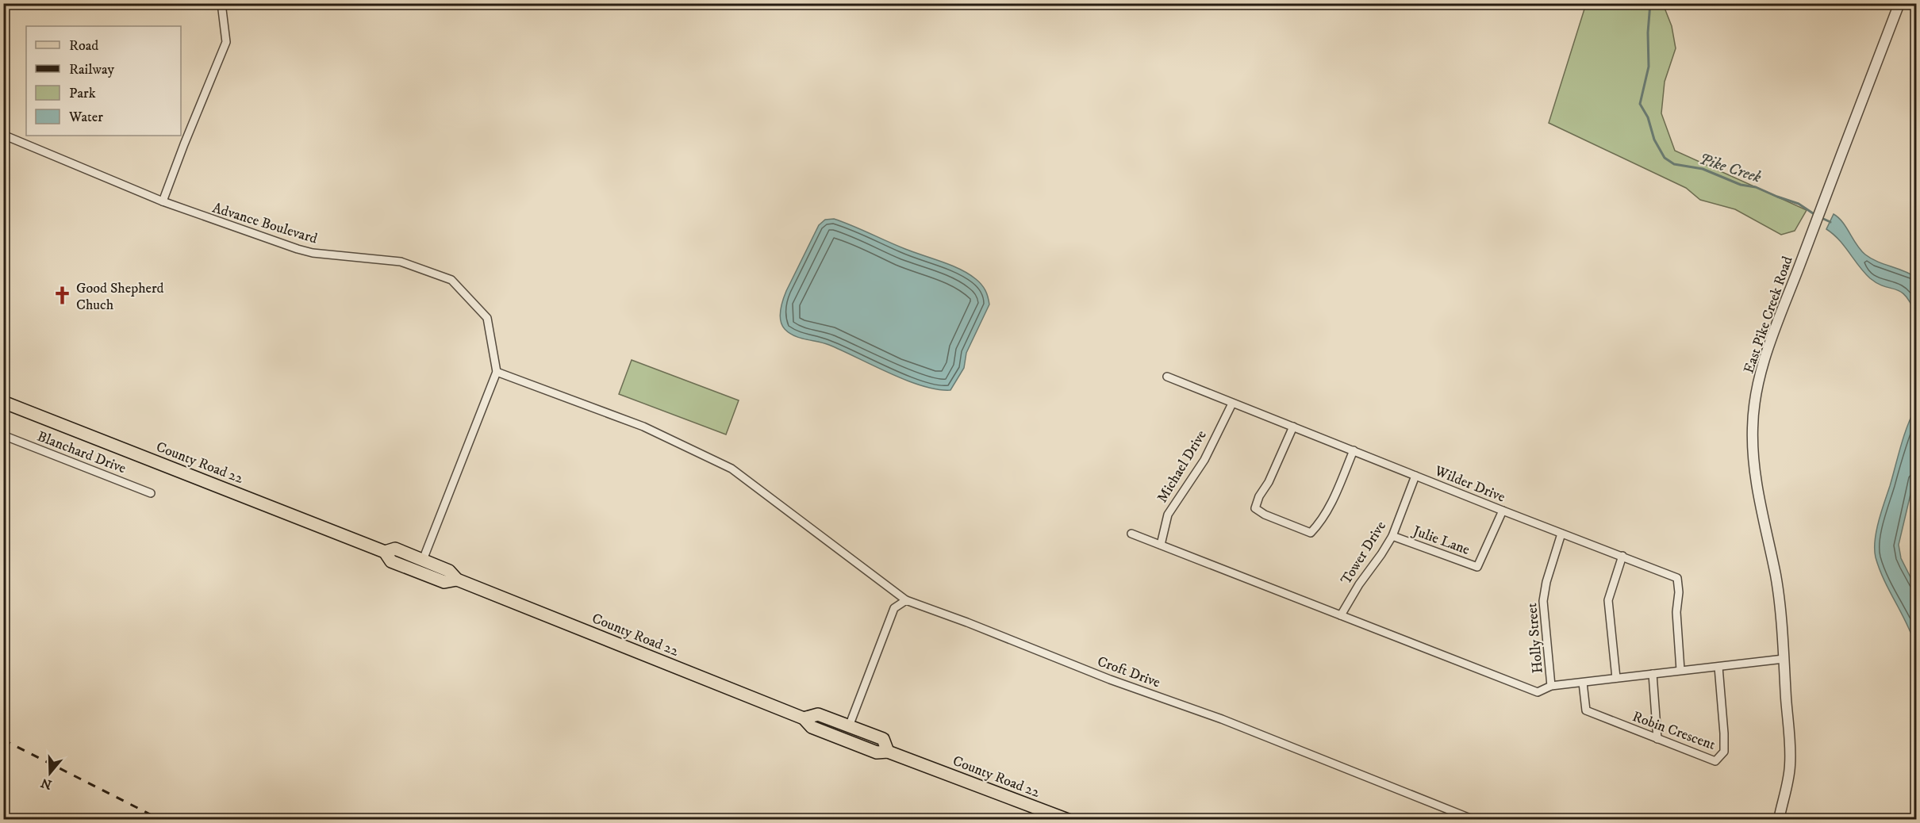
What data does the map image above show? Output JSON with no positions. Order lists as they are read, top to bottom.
{
  "streets": {
    "main road": ["County Road 22"],
    "street": [
      "Advance Boulevard",
      "East Pike Creek Road",
      "Blanchard Drive",
      "Michael Drive",
      "Wilder Drive",
      "Julie Lane",
      "Tower Drive",
      "Holly Street",
      "Croft Drive",
      "Robin Crescent"
    ]
  },
  "crossings": [
    ["Advance Boulevard", "Croft Drive"],
    ["Michael Drive", "Wilder Drive"],
    ["Wilder Drive", "Julie Lane"],
    ["Wilder Drive", "Tower Drive"],
    ["Wilder Drive", "Holly Street"],
    ["Julie Lane", "Tower Drive"]
  ],
  "water": ["Pike Creek"],
  "places": {
    "church": ["Good Shepherd Chuch"]
  },
  "legend": [
    "Road",
    "Railway",
    "Park",
    "Water"
  ],
  "north": "bottom"
}
